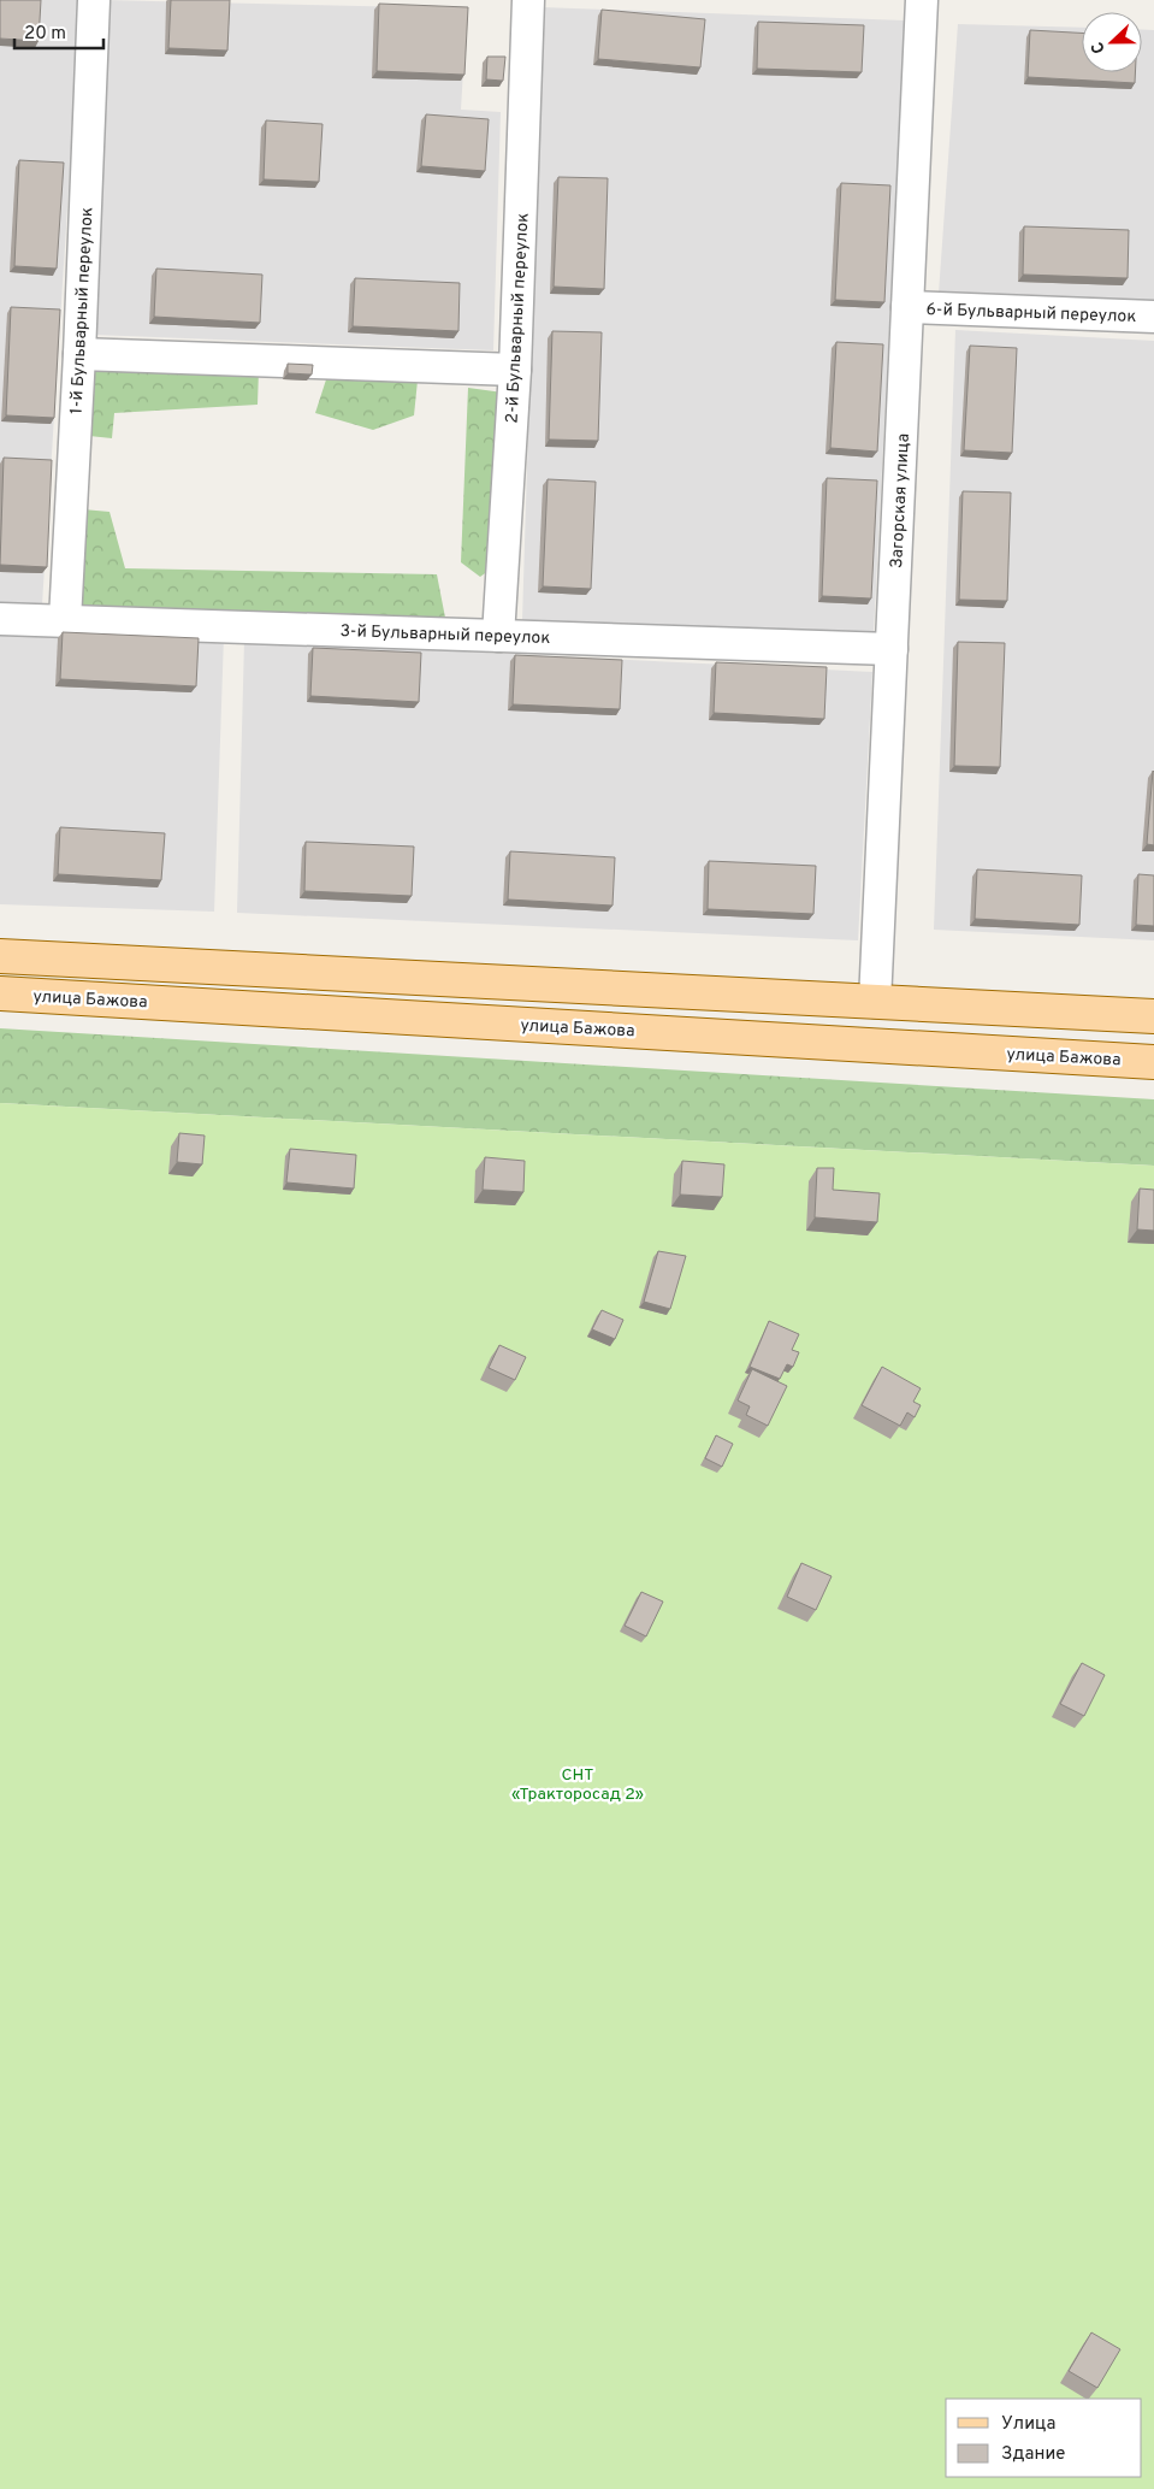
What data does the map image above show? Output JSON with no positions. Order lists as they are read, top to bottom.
{
  "streets": {
    "main road": ["улица Бажова"],
    "street": [
      "1-й Бульварный переулок",
      "6-й Бульварный переулок",
      "2-й Бульварный переулок",
      "Загорская улица",
      "3-й Бульварный переулок"
    ]
  },
  "crossings": [
    ["1-й Бульварный переулок", "3-й Бульварный переулок"],
    ["6-й Бульварный переулок", "Загорская улица"],
    ["2-й Бульварный переулок", "3-й Бульварный переулок"],
    ["Загорская улица", "3-й Бульварный переулок"]
  ],
  "parks": ["СНТ «Тракторосад 2»"],
  "legend": ["Улица", "Здание"],
  "scale_bar": "20 m",
  "north": "left"
}
